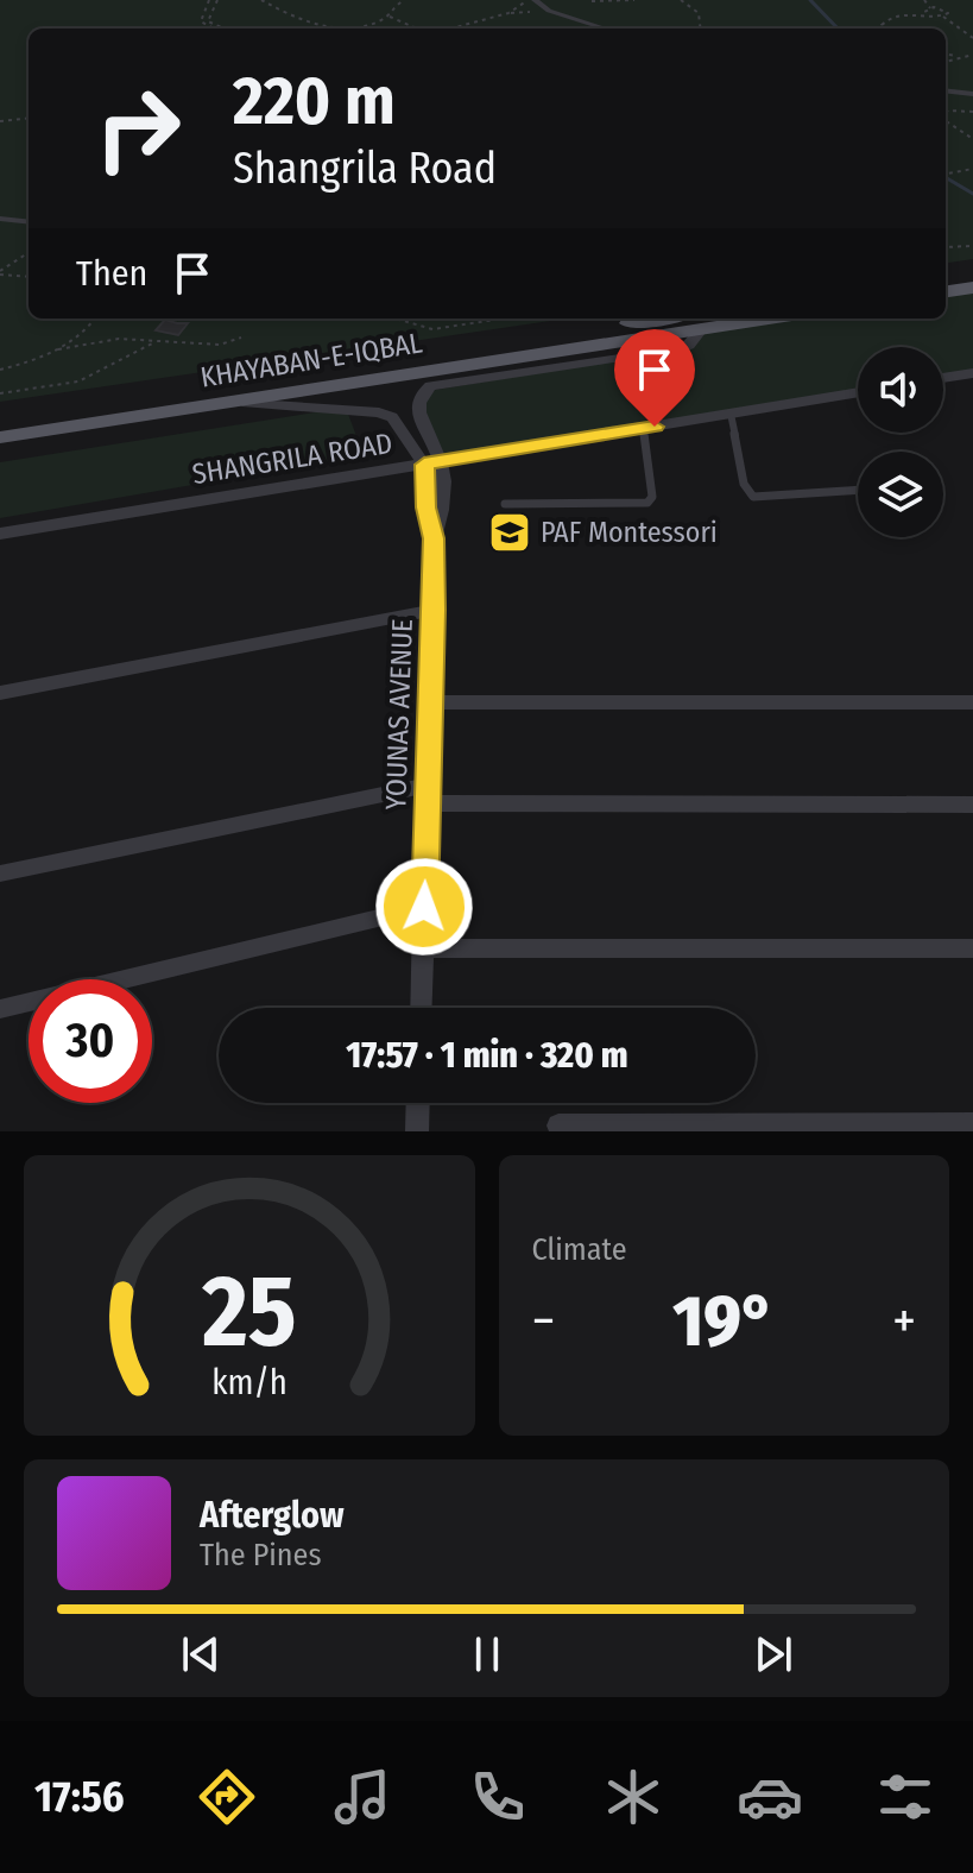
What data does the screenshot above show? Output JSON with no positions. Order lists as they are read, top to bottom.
{
  "streets": {
    "main road": ["KHAYABAN-E-IQBAL"],
    "street": ["SHANGRILA ROAD", "YOUNAS AVENUE"]
  },
  "crossings": [
    ["SHANGRILA ROAD", "YOUNAS AVENUE"]
  ],
  "places": {
    "school or university": ["PAF Montessori"]
  },
  "page": {
    "turn": ["220 m", "Shangrila Road"],
    "then": "Then",
    "limit": "30",
    "trip": "17:57 · 1 min · 320 m",
    "tile": "Climate",
    "heat": ["−", "19°", "+"],
    "song": ["Afterglow", "The Pines"],
    "tabs": "17:56",
    "gauge": ["25", "km/h"]
  }
}
